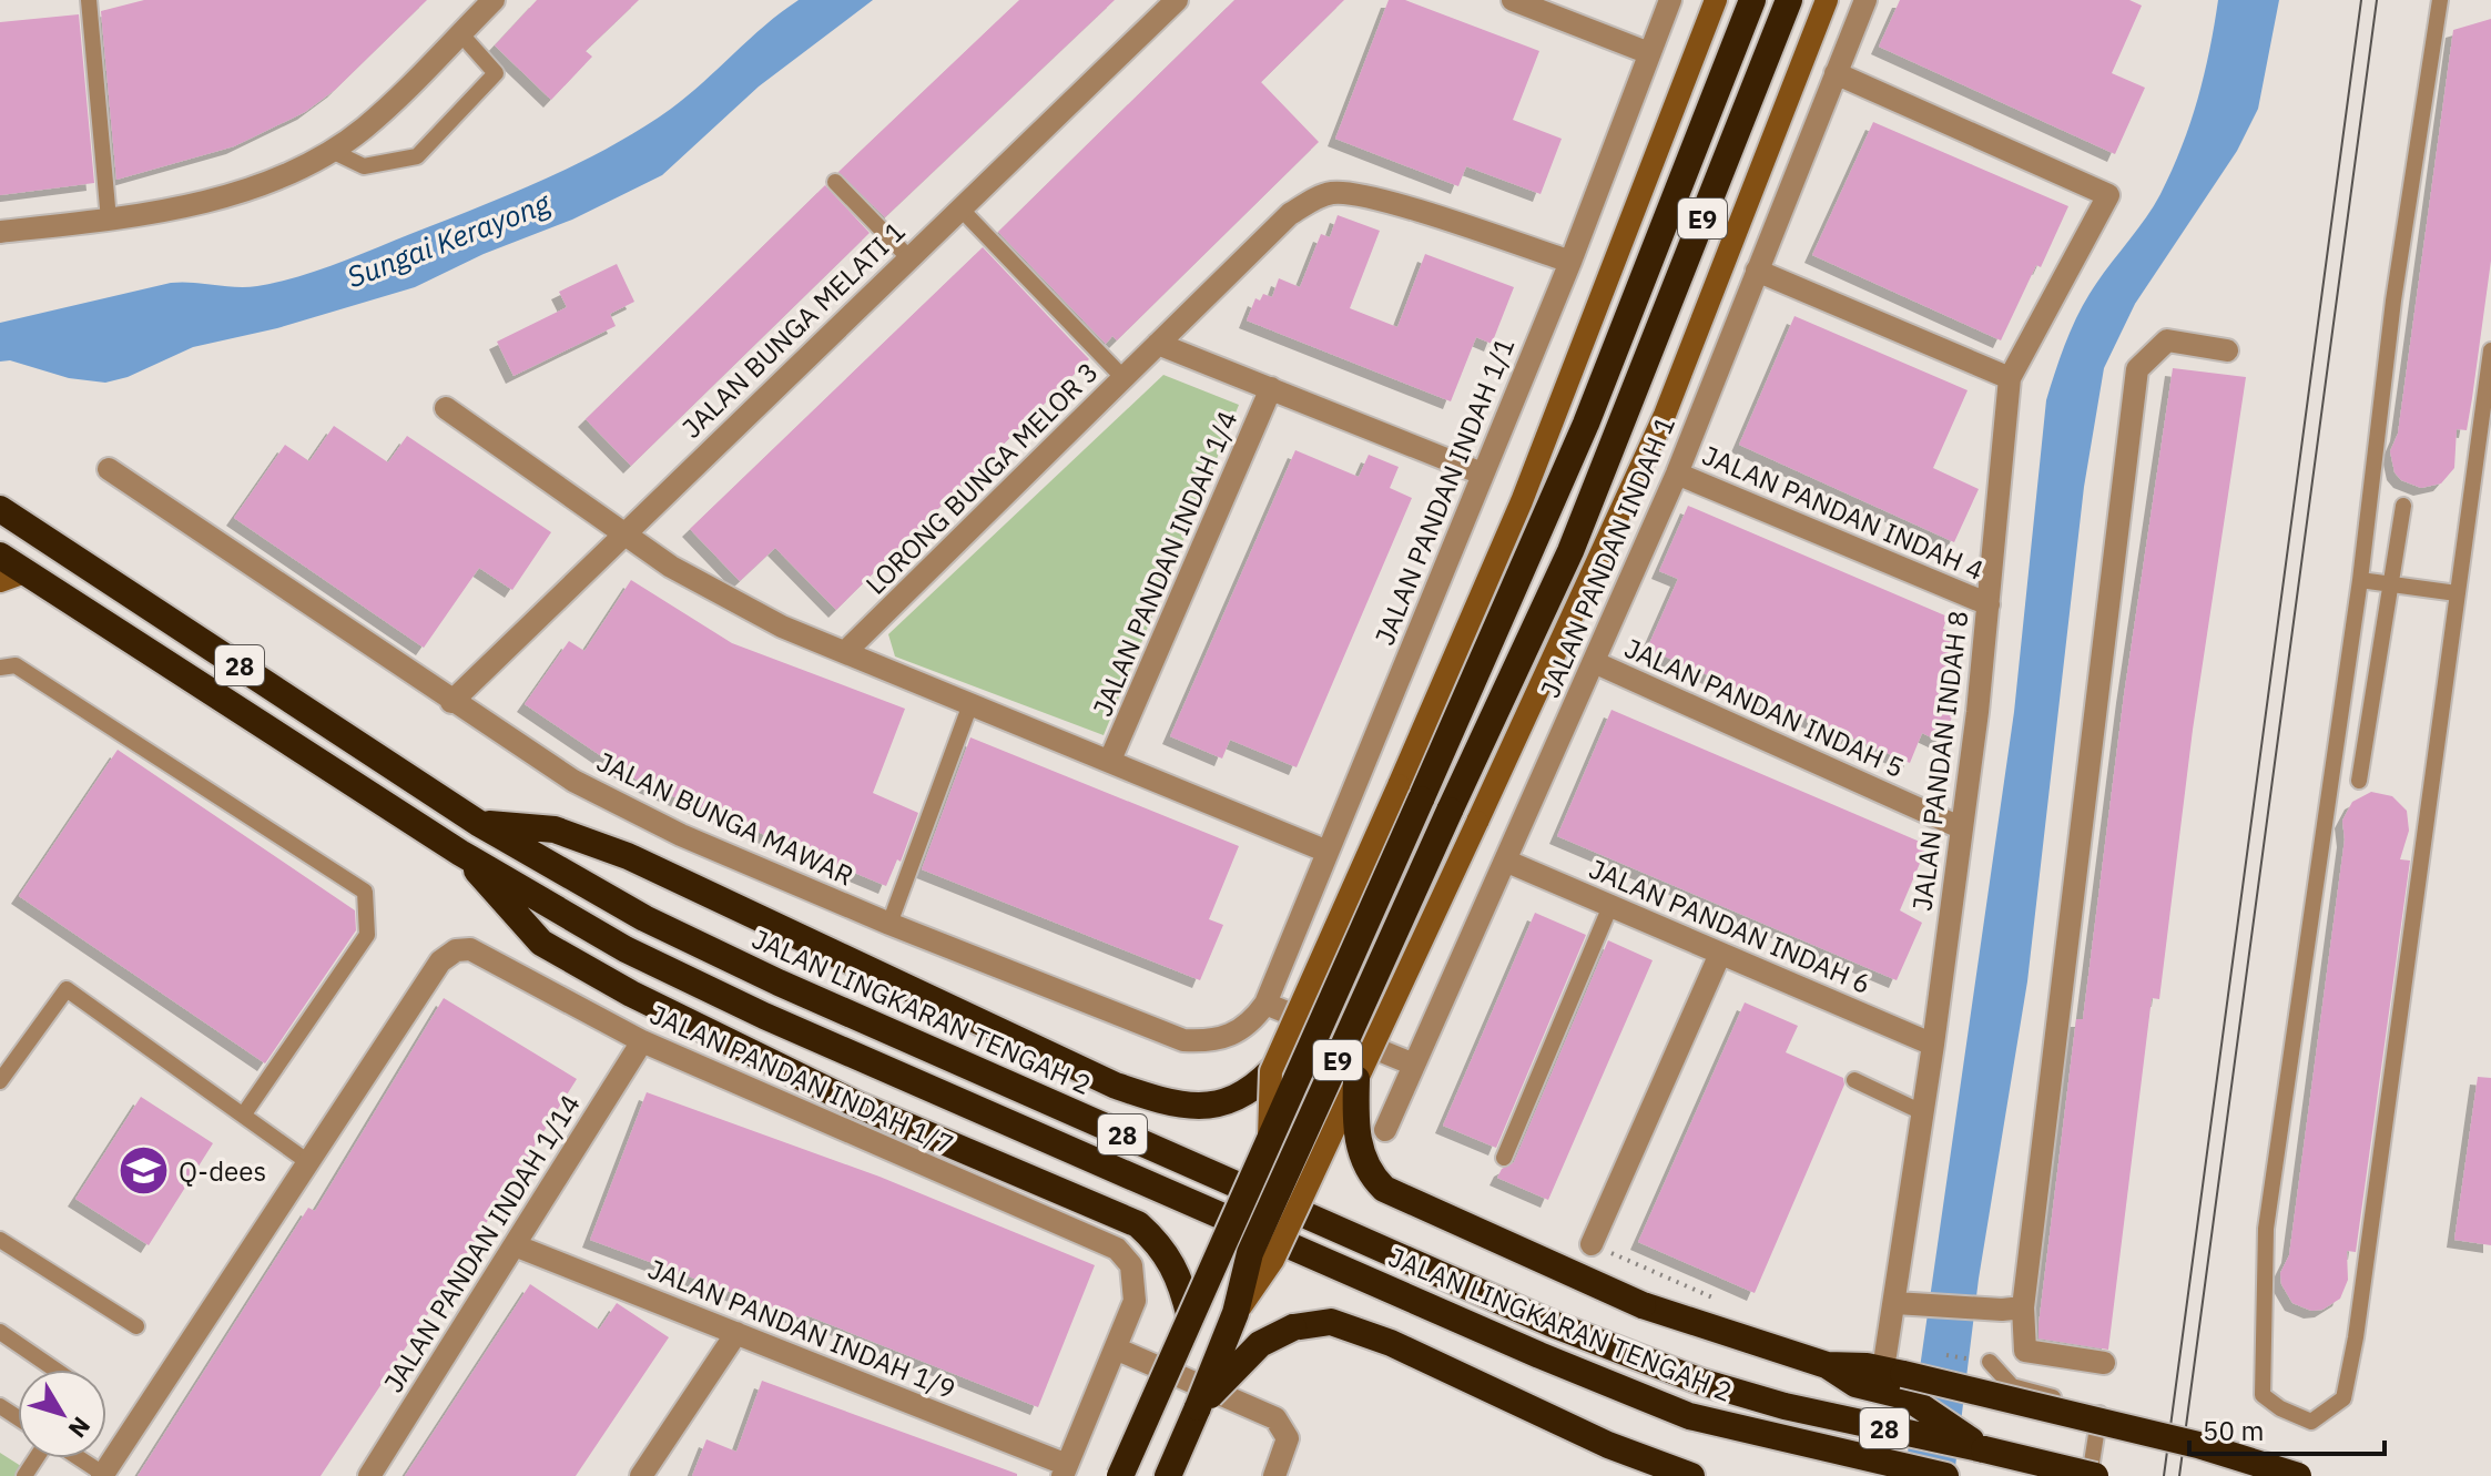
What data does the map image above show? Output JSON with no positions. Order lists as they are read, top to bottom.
{
  "streets": {
    "highway": ["E9", "28", "JALAN LINGKARAN TENGAH 2"],
    "street": [
      "JALAN BUNGA MELATI 1",
      "LORONG BUNGA MELOR 3",
      "JALAN PANDAN INDAH 1/1",
      "JALAN PANDAN INDAH 4",
      "JALAN PANDAN INDAH 1",
      "JALAN PANDAN INDAH 1/4",
      "JALAN PANDAN INDAH 5",
      "JALAN PANDAN INDAH 8",
      "JALAN BUNGA MAWAR",
      "JALAN PANDAN INDAH 6",
      "JALAN PANDAN INDAH 1/7",
      "JALAN PANDAN INDAH 1/14",
      "JALAN PANDAN INDAH 1/9"
    ]
  },
  "crossings": [
    ["JALAN BUNGA MELATI 1", "JALAN BUNGA MAWAR"],
    ["LORONG BUNGA MELOR 3", "JALAN PANDAN INDAH 1/1"],
    ["JALAN PANDAN INDAH 1/1", "JALAN BUNGA MAWAR"],
    ["JALAN PANDAN INDAH 4", "JALAN PANDAN INDAH 1"],
    ["JALAN PANDAN INDAH 4", "JALAN PANDAN INDAH 8"],
    ["JALAN PANDAN INDAH 1", "JALAN PANDAN INDAH 5"],
    ["JALAN PANDAN INDAH 1", "JALAN PANDAN INDAH 8"],
    ["JALAN PANDAN INDAH 1", "JALAN PANDAN INDAH 6"],
    ["JALAN PANDAN INDAH 5", "JALAN PANDAN INDAH 8"],
    ["JALAN PANDAN INDAH 8", "JALAN PANDAN INDAH 6"],
    ["JALAN PANDAN INDAH 1/7", "JALAN PANDAN INDAH 1/14"],
    ["JALAN PANDAN INDAH 1/14", "JALAN PANDAN INDAH 1/9"]
  ],
  "water": ["Sungai Kerayong"],
  "places": {
    "school or university": ["Q-dees"]
  },
  "scale_bar": "50 m",
  "north": "bottom right"
}
